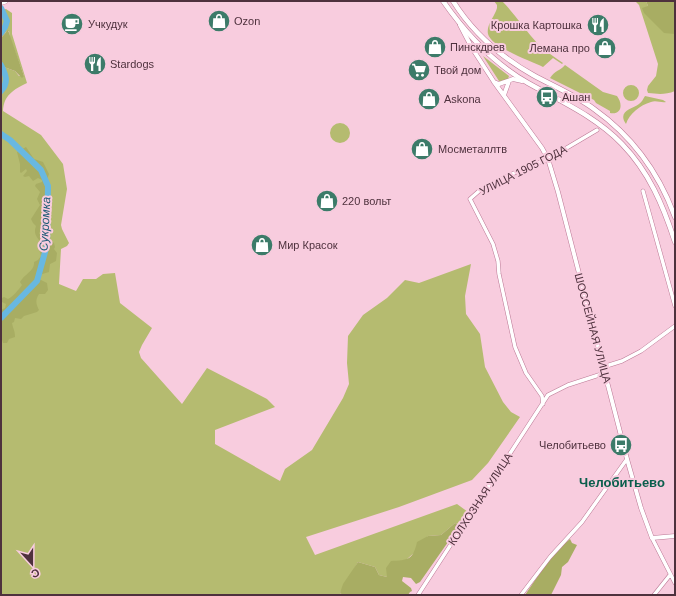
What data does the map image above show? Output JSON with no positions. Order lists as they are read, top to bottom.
{
  "streets": {
    "street": ["УЛИЦА 1905 ГОДА", "ШОССЕЙНАЯ УЛИЦА", "КОЛХОЗНАЯ УЛИЦА"]
  },
  "crossings": [
    ["УЛИЦА 1905 ГОДА", "ШОССЕЙНАЯ УЛИЦА"]
  ],
  "districts": ["Челобитьево"],
  "water": ["Сукромка"],
  "places": {
    "shop": [
      "Ozon",
      "Пинскдрев",
      "Лемана про",
      "Askona",
      "Мосметаллтв",
      "220 вольт",
      "Мир Красок"
    ],
    "cafe": ["Учкудук"],
    "restaurant": ["Крошка Картошка", "Stardogs"],
    "supermarket": ["Твой дом"],
    "bus stop": ["Ашан", "Челобитьево"]
  },
  "north": "bottom"
}
